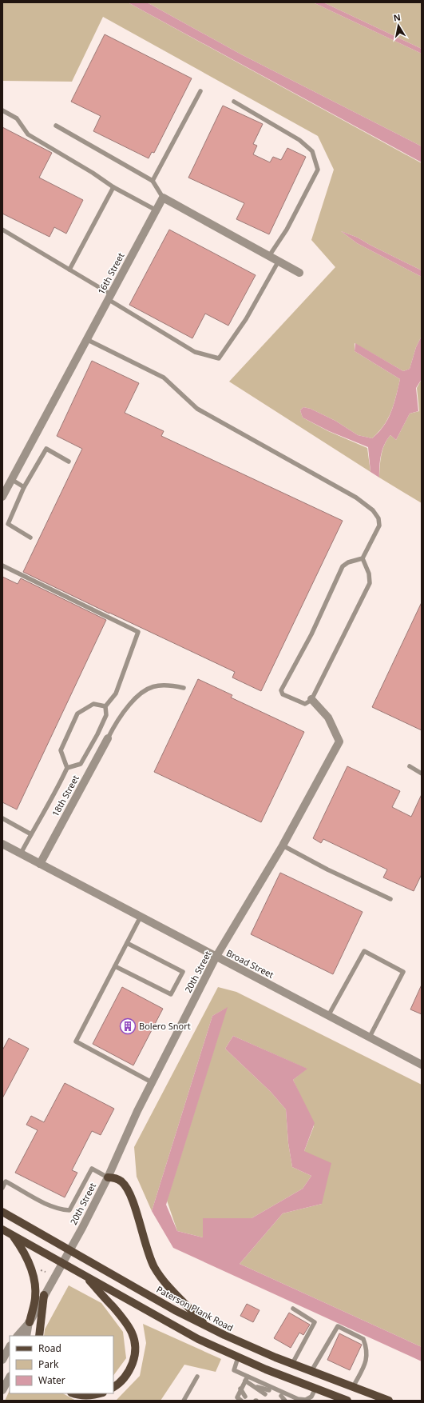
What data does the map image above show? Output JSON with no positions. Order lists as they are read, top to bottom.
{
  "streets": {
    "main road": ["Paterson Plank Road"],
    "street": [
      "16th Street",
      "18th Street",
      "Broad Street",
      "20th Street"
    ]
  },
  "crossings": [
    ["18th Street", "Broad Street"],
    ["Broad Street", "20th Street"],
    ["20th Street", "Paterson Plank Road"]
  ],
  "places": {
    "building": ["Bolero Snort"]
  },
  "legend": ["Road", "Park", "Water"],
  "north": "top"
}
